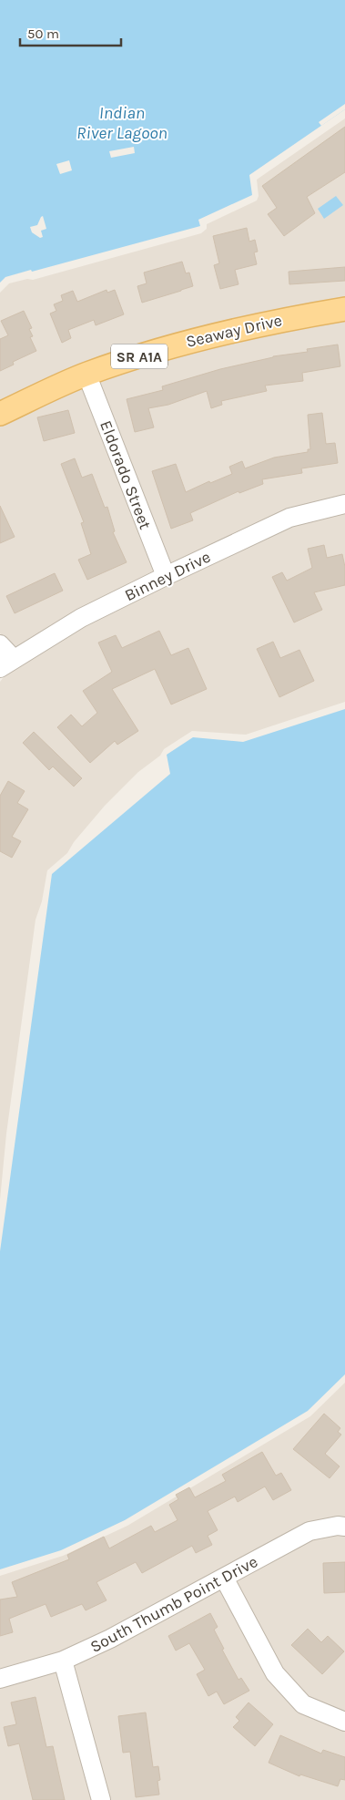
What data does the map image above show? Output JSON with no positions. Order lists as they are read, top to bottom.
{
  "streets": {
    "main road": ["Seaway Drive", "SR A1A"],
    "street": ["Eldorado Street", "Binney Drive", "South Thumb Point Drive"]
  },
  "crossings": [
    ["Seaway Drive", "Eldorado Street"],
    ["Eldorado Street", "Binney Drive"]
  ],
  "water": ["Indian River Lagoon"],
  "scale_bar": "50 m"
}
